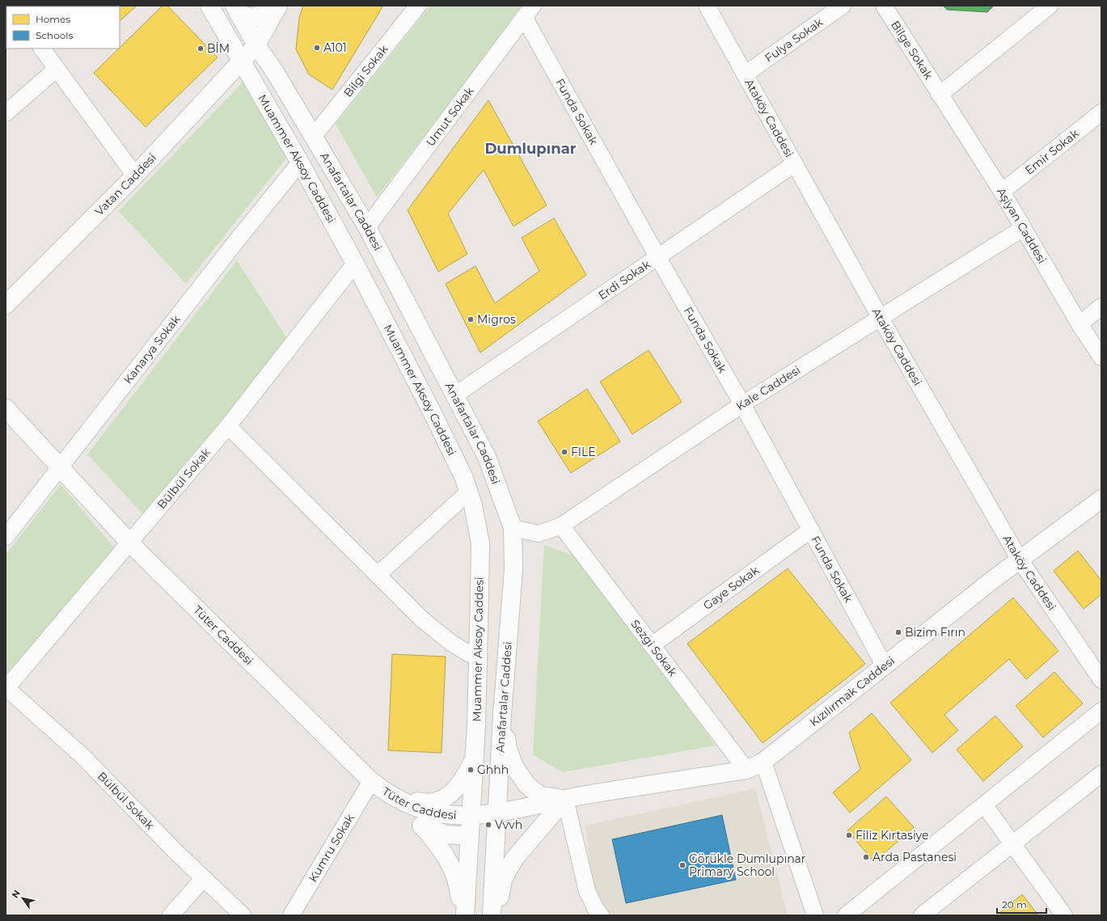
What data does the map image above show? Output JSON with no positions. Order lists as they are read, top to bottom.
{
  "streets": {
    "street": [
      "Fulya Sokak",
      "Bilge Sokak",
      "Bilgi Sokak",
      "Funda Sokak",
      "Umut Sokak",
      "Ataköy Caddesi",
      "Emir Sokak",
      "Muammer Aksoy Caddesi",
      "Vatan Caddesi",
      "Anafartalar Caddesi",
      "Aşiyan Caddesi",
      "Erdi Sokak",
      "Kanarya Sokak",
      "Kale Caddesi",
      "Bülbül Sokak",
      "Gaye Sokak",
      "Tüter Caddesi",
      "Sezgi Sokak",
      "Kızılırmak Caddesi",
      "Kumru Sokak"
    ]
  },
  "crossings": [
    ["Fulya Sokak", "Ataköy Caddesi"],
    ["Bilge Sokak", "Aşiyan Caddesi"],
    ["Bilgi Sokak", "Anafartalar Caddesi"],
    ["Funda Sokak", "Umut Sokak"],
    ["Funda Sokak", "Erdi Sokak"],
    ["Funda Sokak", "Kale Caddesi"],
    ["Funda Sokak", "Gaye Sokak"],
    ["Funda Sokak", "Kızılırmak Caddesi"],
    ["Umut Sokak", "Anafartalar Caddesi"],
    ["Ataköy Caddesi", "Erdi Sokak"],
    ["Ataköy Caddesi", "Kale Caddesi"],
    ["Ataköy Caddesi", "Kızılırmak Caddesi"],
    ["Emir Sokak", "Aşiyan Caddesi"],
    ["Muammer Aksoy Caddesi", "Vatan Caddesi"],
    ["Muammer Aksoy Caddesi", "Kanarya Sokak"],
    ["Muammer Aksoy Caddesi", "Bülbül Sokak"],
    ["Muammer Aksoy Caddesi", "Tüter Caddesi"],
    ["Vatan Caddesi", "Anafartalar Caddesi"],
    ["Anafartalar Caddesi", "Erdi Sokak"],
    ["Anafartalar Caddesi", "Kale Caddesi"],
    ["Anafartalar Caddesi", "Tüter Caddesi"],
    ["Aşiyan Caddesi", "Kale Caddesi"],
    ["Kanarya Sokak", "Tüter Caddesi"],
    ["Kale Caddesi", "Sezgi Sokak"],
    ["Bülbül Sokak", "Tüter Caddesi"],
    ["Gaye Sokak", "Sezgi Sokak"],
    ["Tüter Caddesi", "Kızılırmak Caddesi"],
    ["Tüter Caddesi", "Kumru Sokak"],
    ["Sezgi Sokak", "Kızılırmak Caddesi"]
  ],
  "districts": ["Dumlupınar"],
  "places": [
    "A101",
    "BİM",
    "Migros",
    "FILE",
    "Bizim Fırın",
    "Ghhh",
    "Vvvh",
    "Filiz Kırtasiye",
    "Arda Pastanesi",
    "Görükle Dumlupınar Primary School"
  ],
  "legend": ["Homes", "Schools"],
  "scale_bar": "20 m",
  "north": "top left"
}
